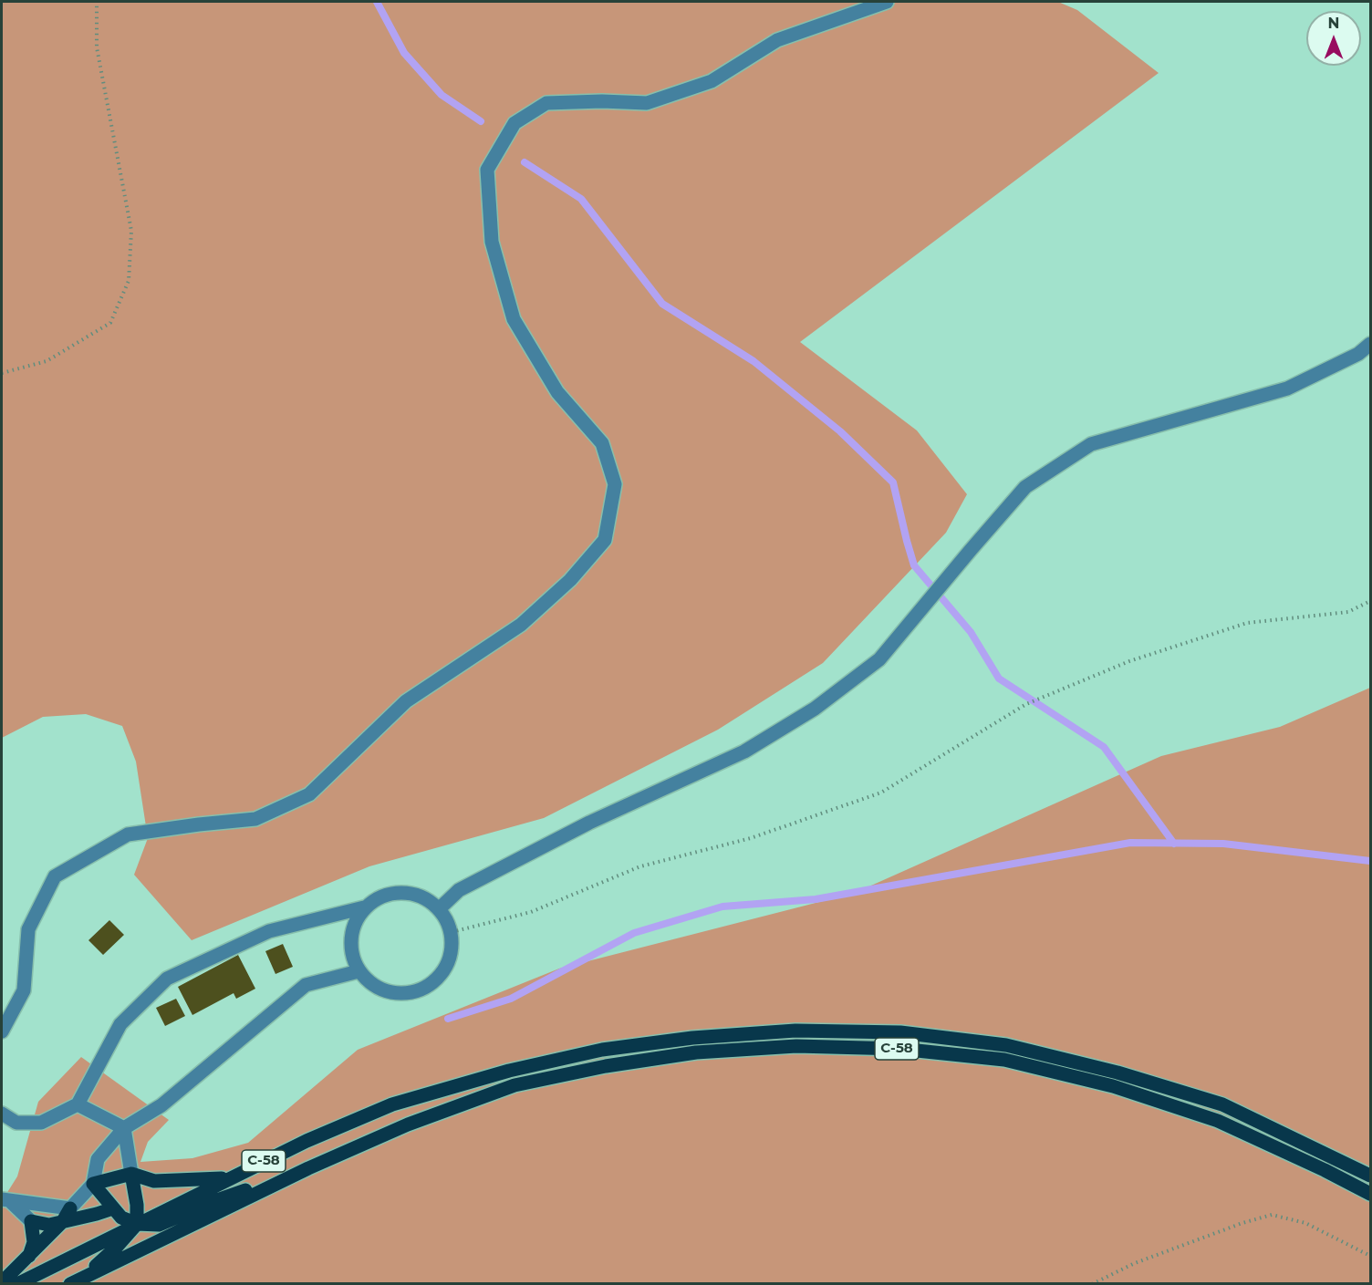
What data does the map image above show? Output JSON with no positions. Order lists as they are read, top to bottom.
{
  "streets": {
    "main road": ["C-58"]
  },
  "north": "top"
}
